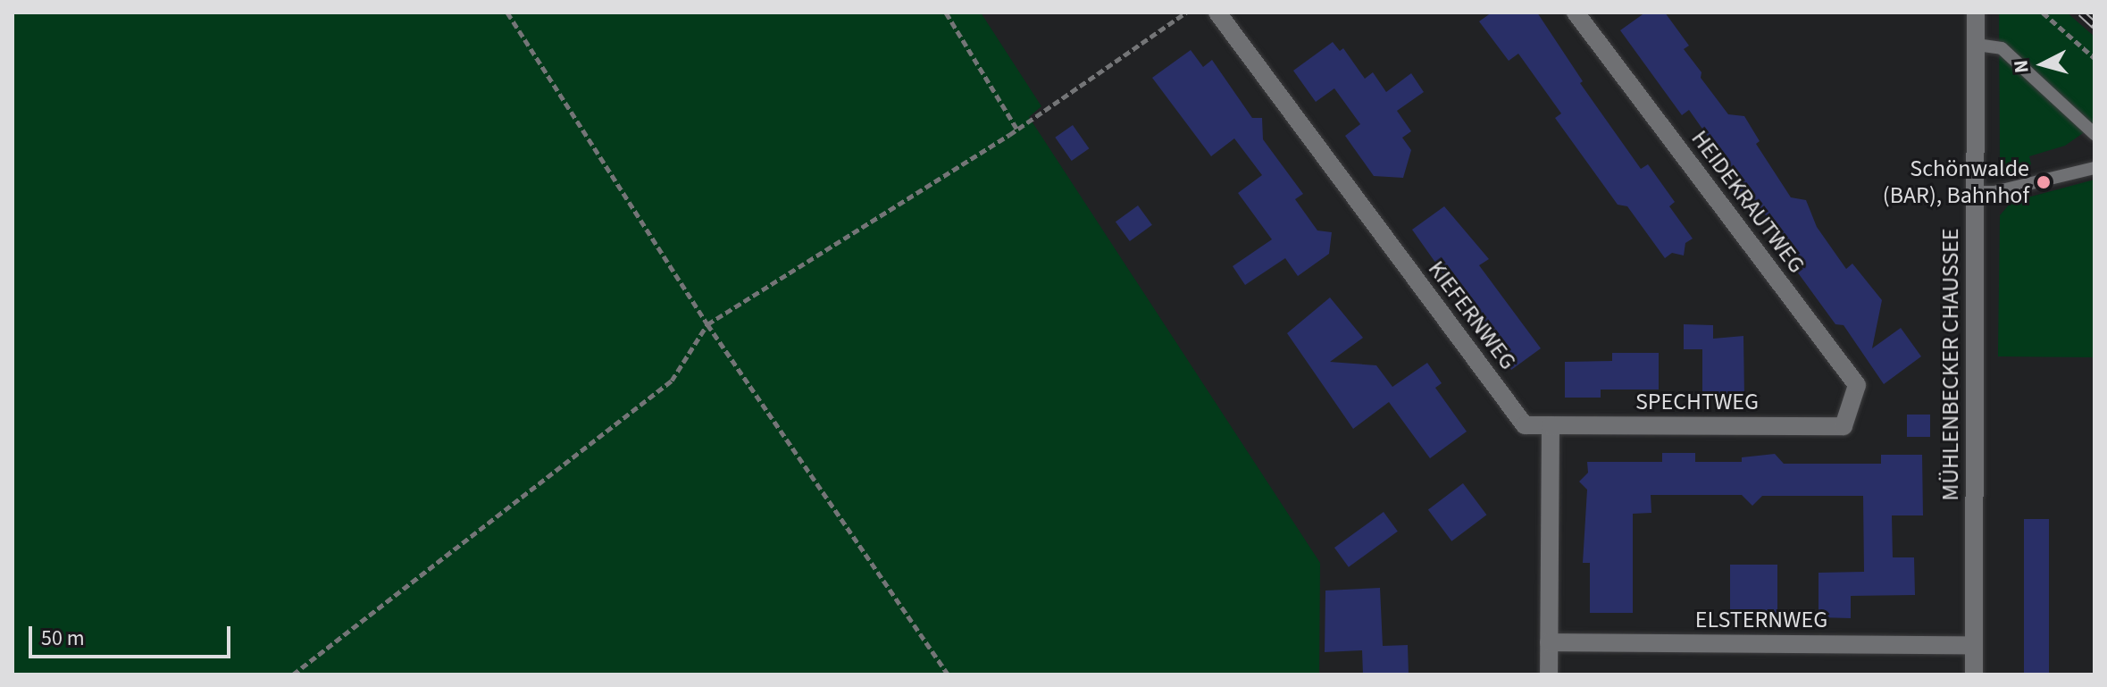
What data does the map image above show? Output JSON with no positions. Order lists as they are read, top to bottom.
{
  "streets": {
    "street": [
      "HEIDEKRAUTWEG",
      "KIEFERNWEG",
      "MÜHLENBECKER CHAUSSEE",
      "SPECHTWEG",
      "ELSTERNWEG"
    ]
  },
  "crossings": [
    ["HEIDEKRAUTWEG", "SPECHTWEG"],
    ["KIEFERNWEG", "SPECHTWEG"],
    ["MÜHLENBECKER CHAUSSEE", "ELSTERNWEG"]
  ],
  "places": ["Schönwalde (BAR), Bahnhof"],
  "scale_bar": "50 m",
  "north": "left"
}
